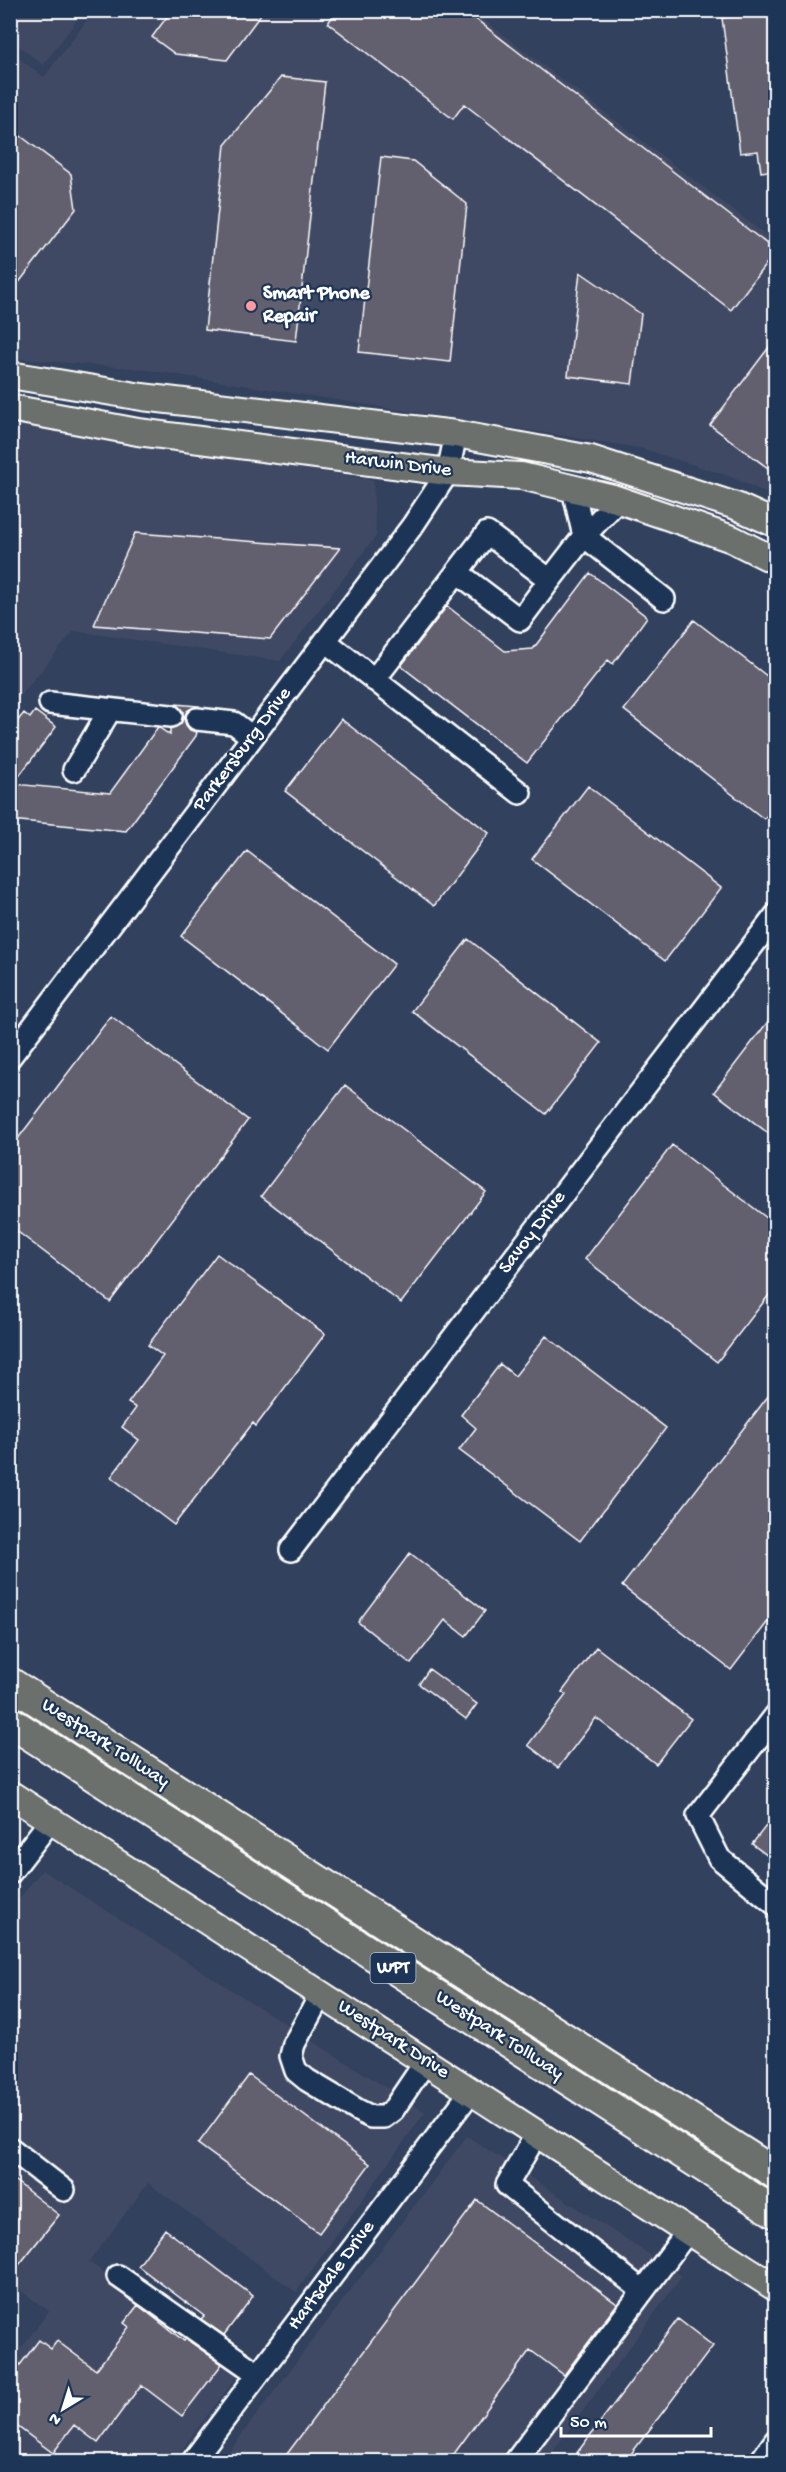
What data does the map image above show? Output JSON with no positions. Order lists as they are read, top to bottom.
{
  "streets": {
    "highway": ["Westpark Tollway", "WPT"],
    "main road": ["Harwin Drive", "Westpark Drive"],
    "street": ["Parkersburg Drive", "Savoy Drive", "Hartsdale Drive"]
  },
  "crossings": [
    ["Harwin Drive", "Parkersburg Drive"],
    ["Westpark Drive", "Hartsdale Drive"]
  ],
  "places": ["Smart Phone Repair"],
  "scale_bar": "50 m",
  "north": "bottom left"
}
